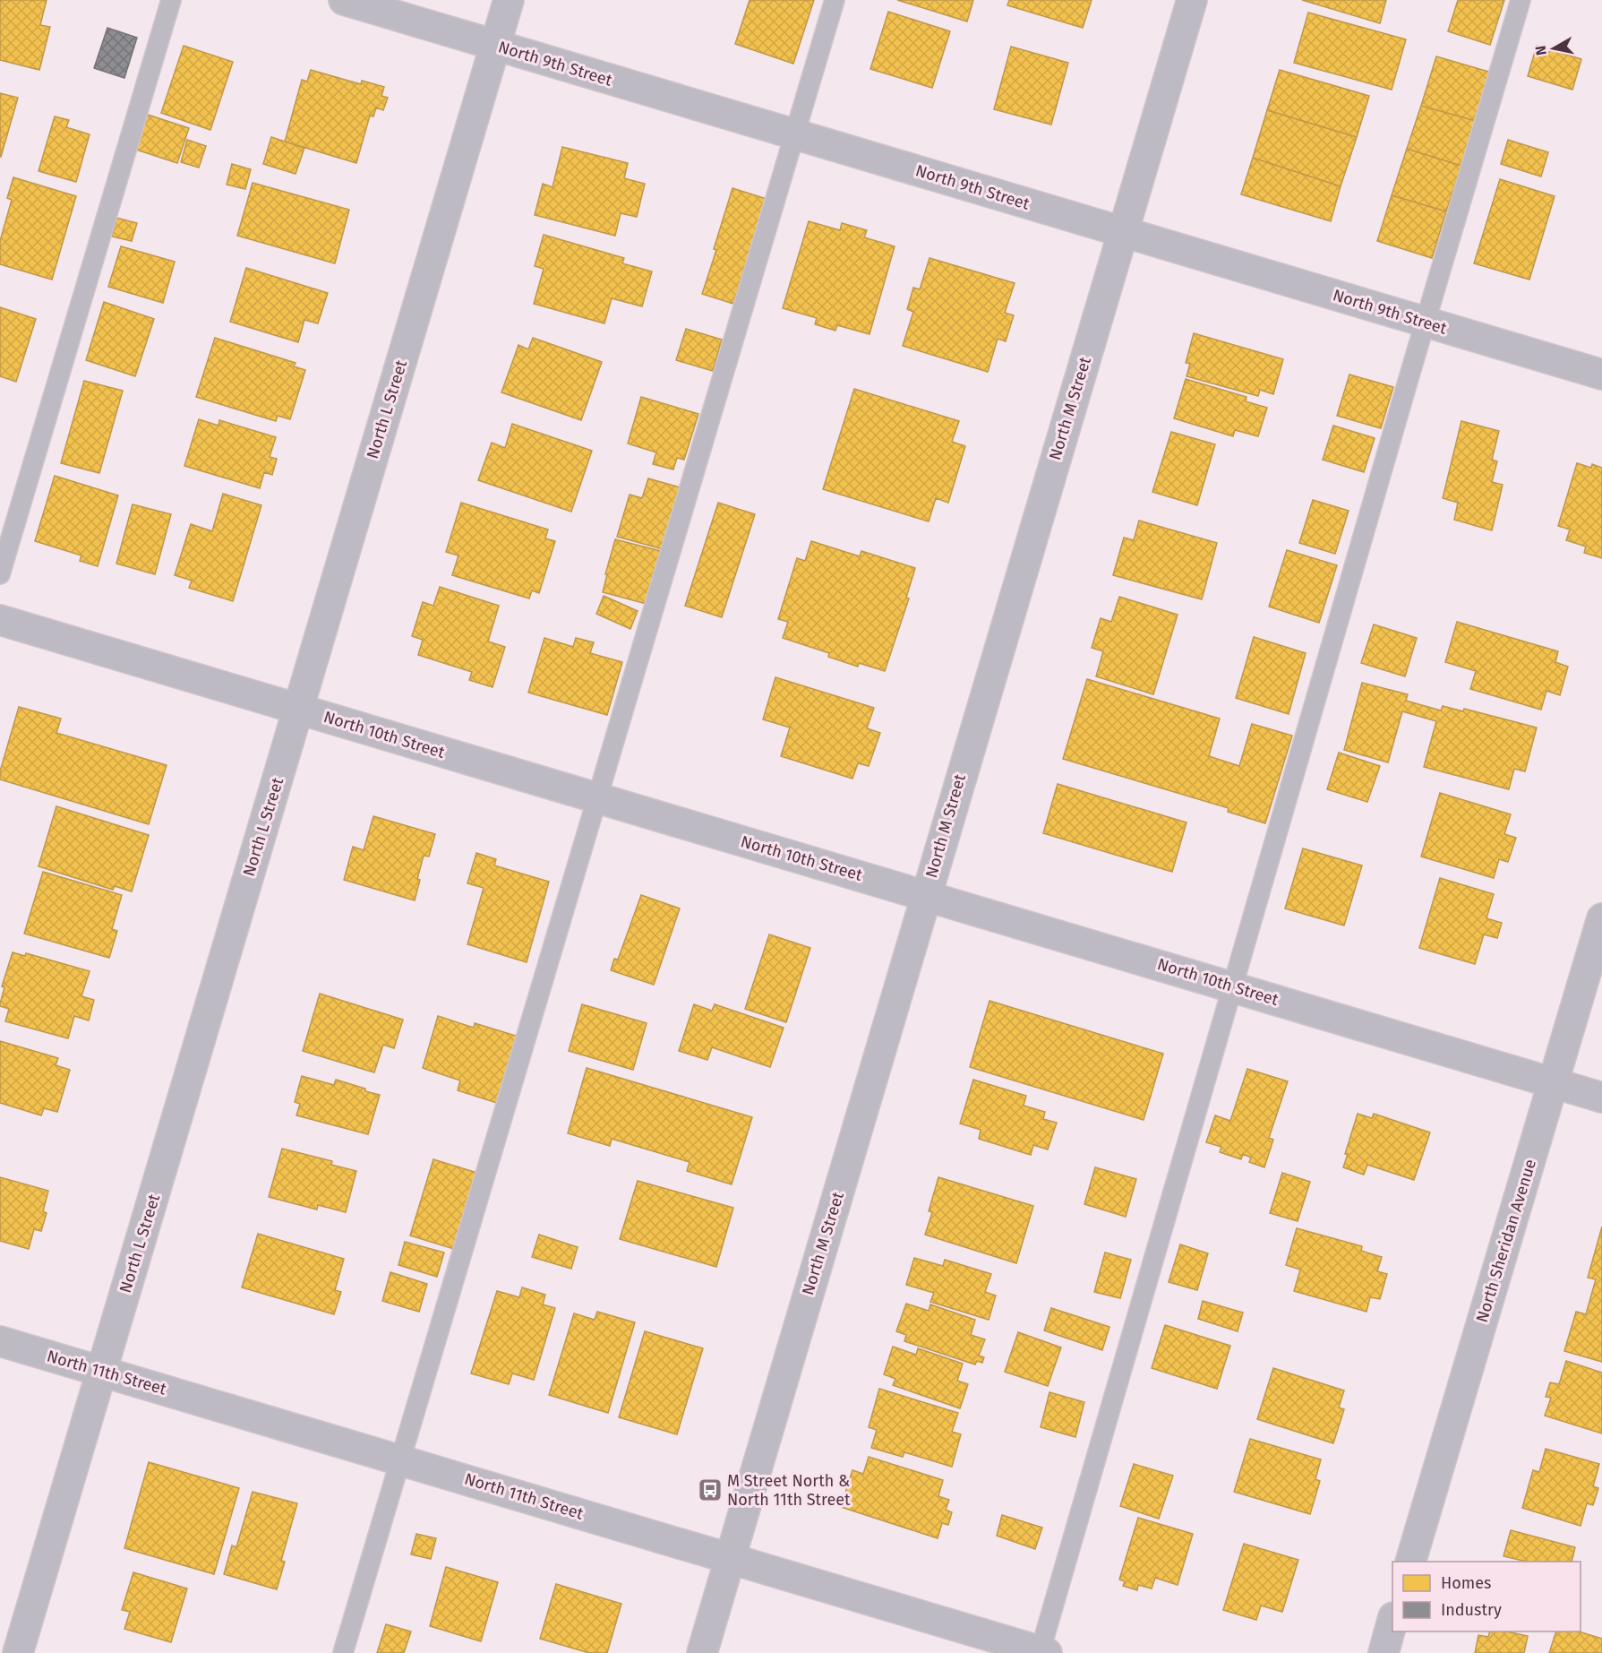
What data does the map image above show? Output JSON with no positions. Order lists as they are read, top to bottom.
{
  "streets": {
    "street": [
      "North 9th Street",
      "North M Street",
      "North L Street",
      "North 10th Street",
      "North Sheridan Avenue",
      "North 11th Street"
    ]
  },
  "crossings": [
    ["North 9th Street", "North M Street"],
    ["North 9th Street", "North L Street"],
    ["North M Street", "North 10th Street"],
    ["North M Street", "North 11th Street"],
    ["North L Street", "North 10th Street"],
    ["North L Street", "North 11th Street"],
    ["North 10th Street", "North Sheridan Avenue"]
  ],
  "places": {
    "bus stop": ["M Street North & North 11th Street"]
  },
  "legend": ["Homes", "Industry"],
  "north": "left"
}
